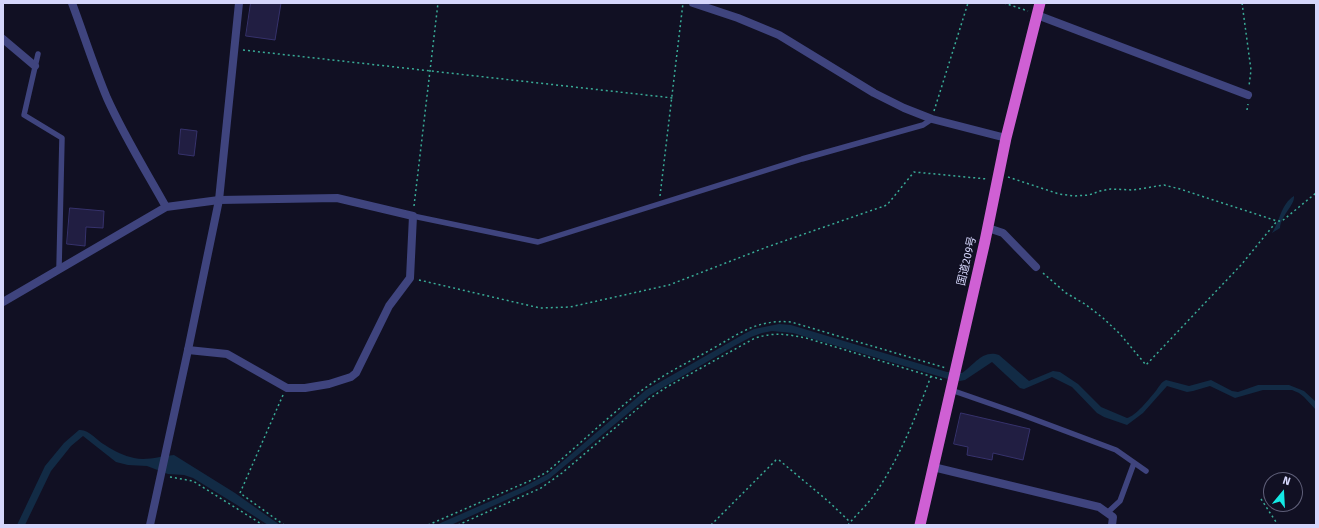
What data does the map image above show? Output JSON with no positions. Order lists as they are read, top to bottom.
{
  "streets": {
    "highway": ["国道209号"]
  },
  "north": "top"
}
